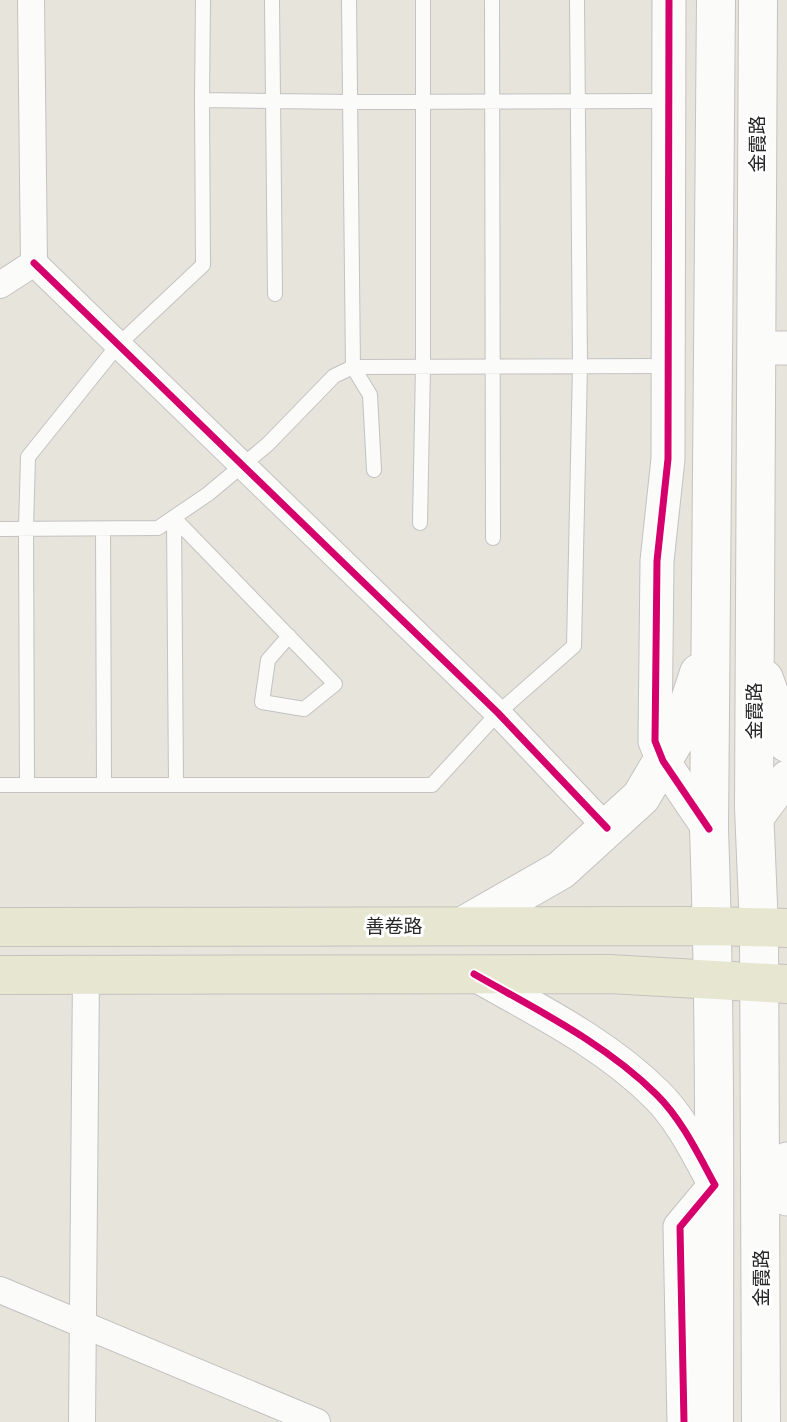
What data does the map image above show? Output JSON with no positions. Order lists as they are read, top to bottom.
{
  "streets": {
    "main road": ["金霞路", "善卷路"]
  },
  "crossings": [
    ["金霞路", "善卷路"]
  ]
}
